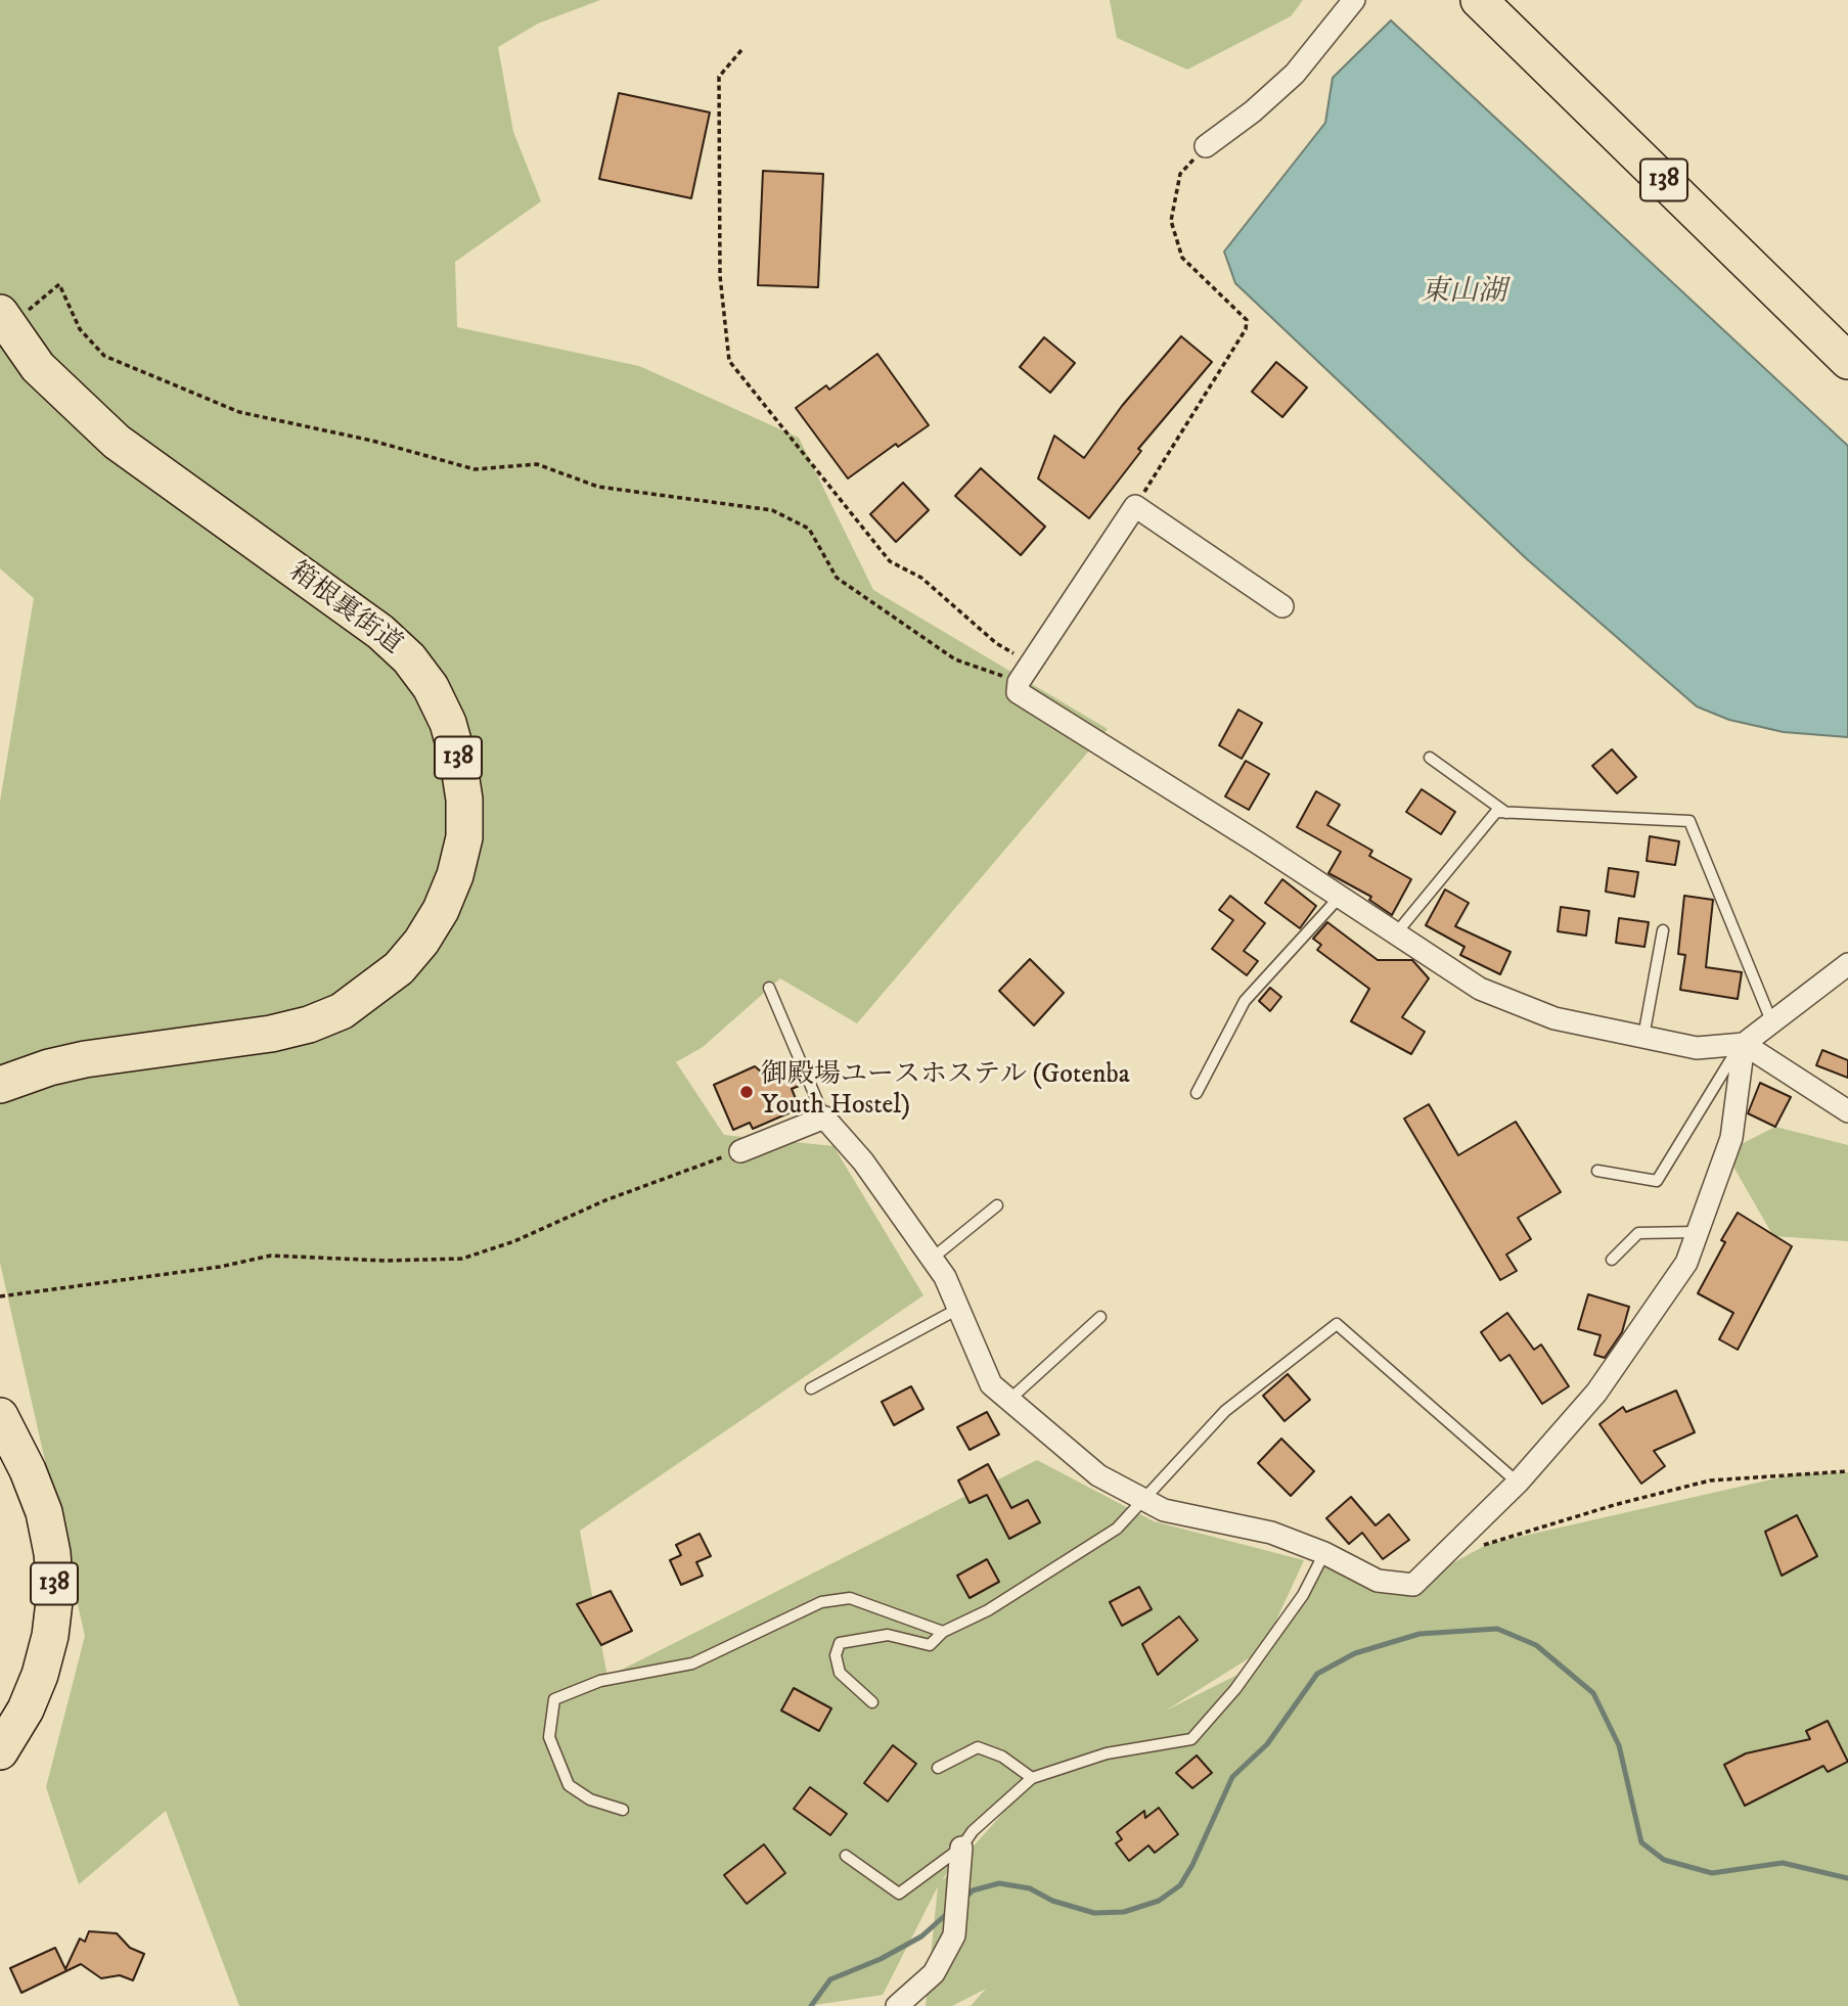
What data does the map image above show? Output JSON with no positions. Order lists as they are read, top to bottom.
{
  "streets": {
    "highway": ["138", "箱根裏街道"]
  },
  "water": ["東山湖"],
  "places": ["御殿場ユースホステル (Gotenba Youth Hostel)"]
}
